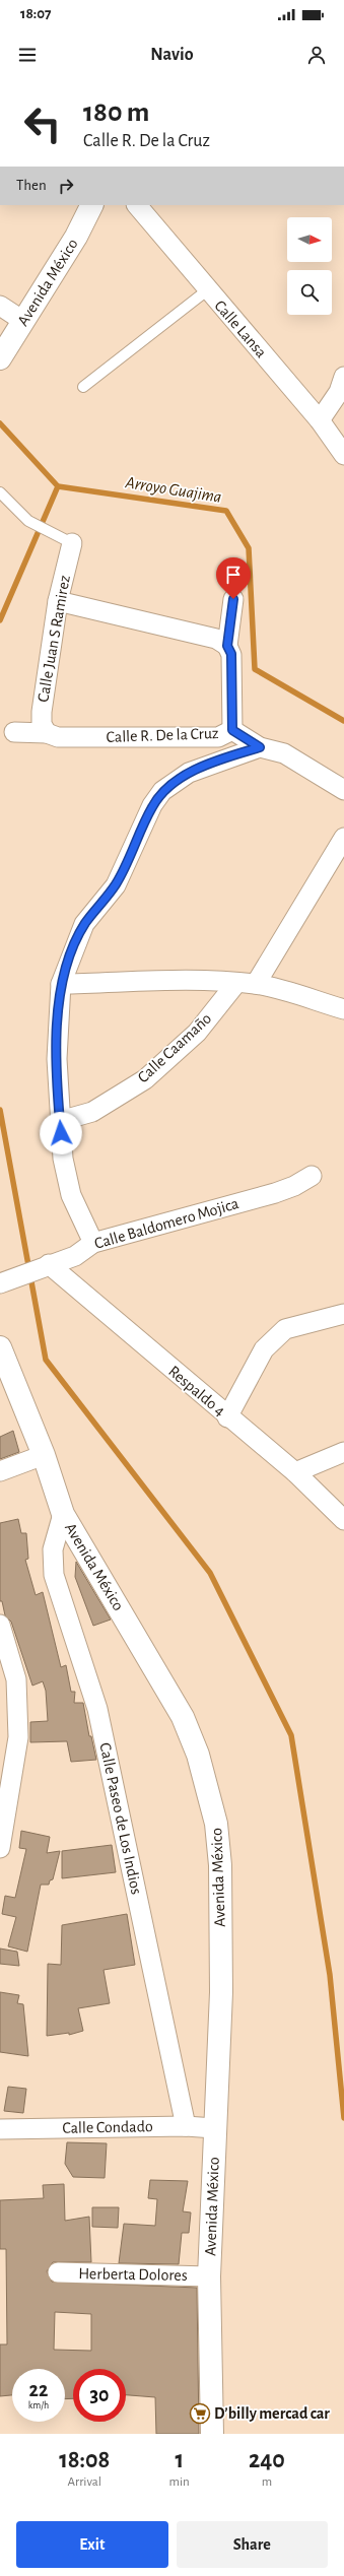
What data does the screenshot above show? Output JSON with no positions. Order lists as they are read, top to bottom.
{
  "streets": {
    "street": [
      "Avenida México",
      "Calle Lansa",
      "Calle Juan S Ramirez",
      "Calle R. De la Cruz",
      "Calle Caamaño",
      "Calle Baldomero Mojica",
      "Respaldo 4",
      "Calle Paseo de Los Indios",
      "Calle Condado",
      "Herberta Dolores"
    ]
  },
  "crossings": [
    ["Avenida México", "Calle Paseo de Los Indios"],
    ["Avenida México", "Calle Condado"],
    ["Avenida México", "Herberta Dolores"],
    ["Calle Juan S Ramirez", "Calle R. De la Cruz"],
    ["Calle Baldomero Mojica", "Respaldo 4"],
    ["Calle Paseo de Los Indios", "Calle Condado"]
  ],
  "water": ["Arroyo Guajima"],
  "places": {
    "supermarket": ["D’billy mercad car"]
  },
  "north": "right",
  "page": {
    "status": "18:07",
    "header": "Navio",
    "turn": ["180 m", "Calle R. De la Cruz"],
    "then": "Then",
    "speed": "22 km/h",
    "limit": "30",
    "eta": [
      "18:08",
      "Arrival",
      "1",
      "min",
      "240",
      "m"
    ],
    "buttons": ["Exit", "Share"]
  }
}
